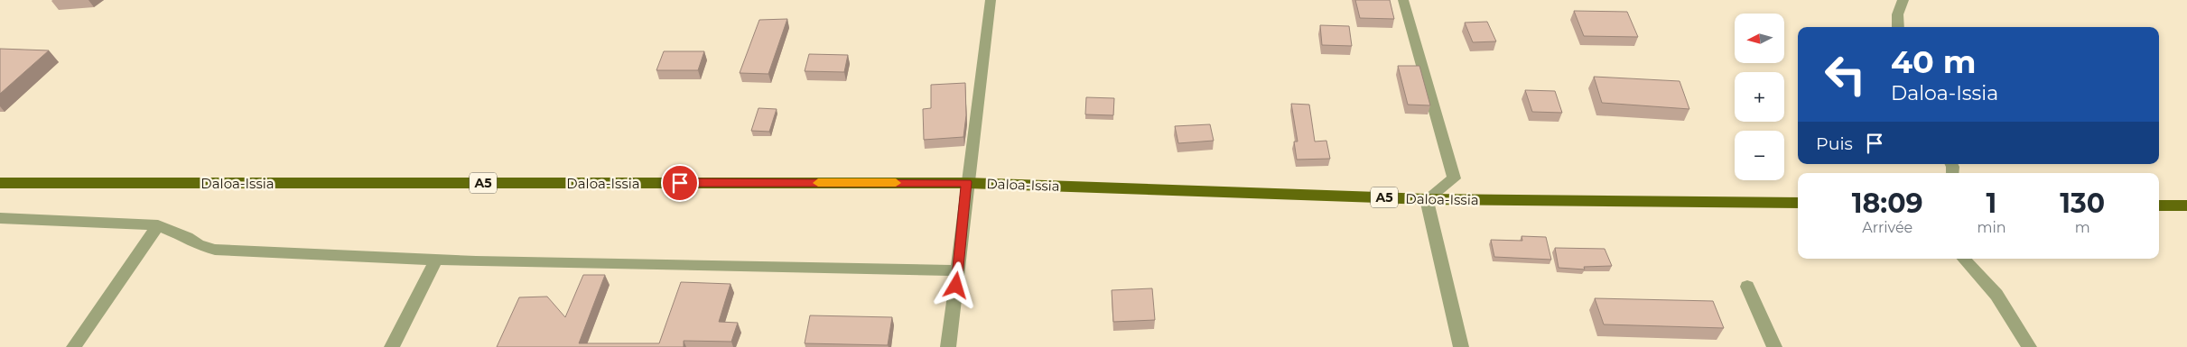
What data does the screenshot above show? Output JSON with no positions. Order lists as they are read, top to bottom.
{
  "streets": {
    "main road": ["Daloa-Issia", "A5"]
  },
  "north": "left",
  "page": {
    "map_buttons": ["+", "−"],
    "turn": ["40 m", "Daloa-Issia"],
    "then": "Puis",
    "eta": [
      "18:09",
      "Arrivée",
      "1",
      "min",
      "130",
      "m"
    ]
  }
}
